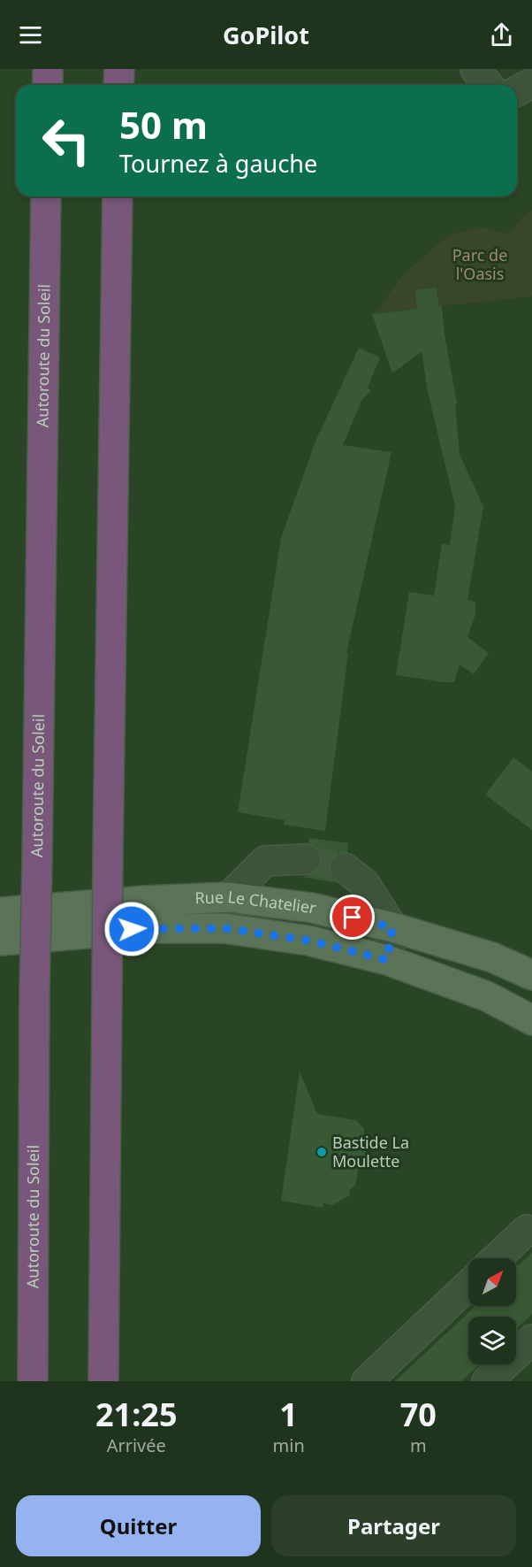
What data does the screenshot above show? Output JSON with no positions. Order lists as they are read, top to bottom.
{
  "streets": {
    "highway": ["Autoroute du Soleil"],
    "main road": ["Rue Le Chatelier"]
  },
  "parks": ["Parc de l'Oasis"],
  "places": ["Bastide La Moulette"],
  "north": "top right",
  "page": {
    "header": "GoPilot",
    "turn": ["50 m", "Tournez à gauche"],
    "eta": [
      "21:25",
      "Arrivée",
      "1",
      "min",
      "70",
      "m"
    ],
    "buttons": ["Quitter", "Partager"]
  }
}
